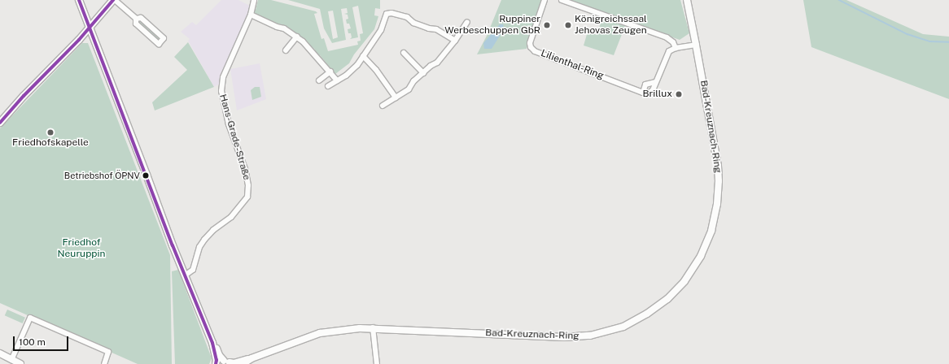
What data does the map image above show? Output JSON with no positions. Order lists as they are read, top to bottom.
{
  "streets": {
    "main road": ["Bad-Kreuznach-Ring"],
    "street": ["Lilienthal-Ring", "Hans-Grade-Straße"]
  },
  "parks": ["Friedhof Neuruppin"],
  "places": [
    "Ruppiner Werbeschuppen GbR",
    "Königreichssaal Jehovas Zeugen",
    "Brillux",
    "Friedhofskapelle",
    "Betriebshof ÖPNV"
  ],
  "scale_bar": "100 m"
}
